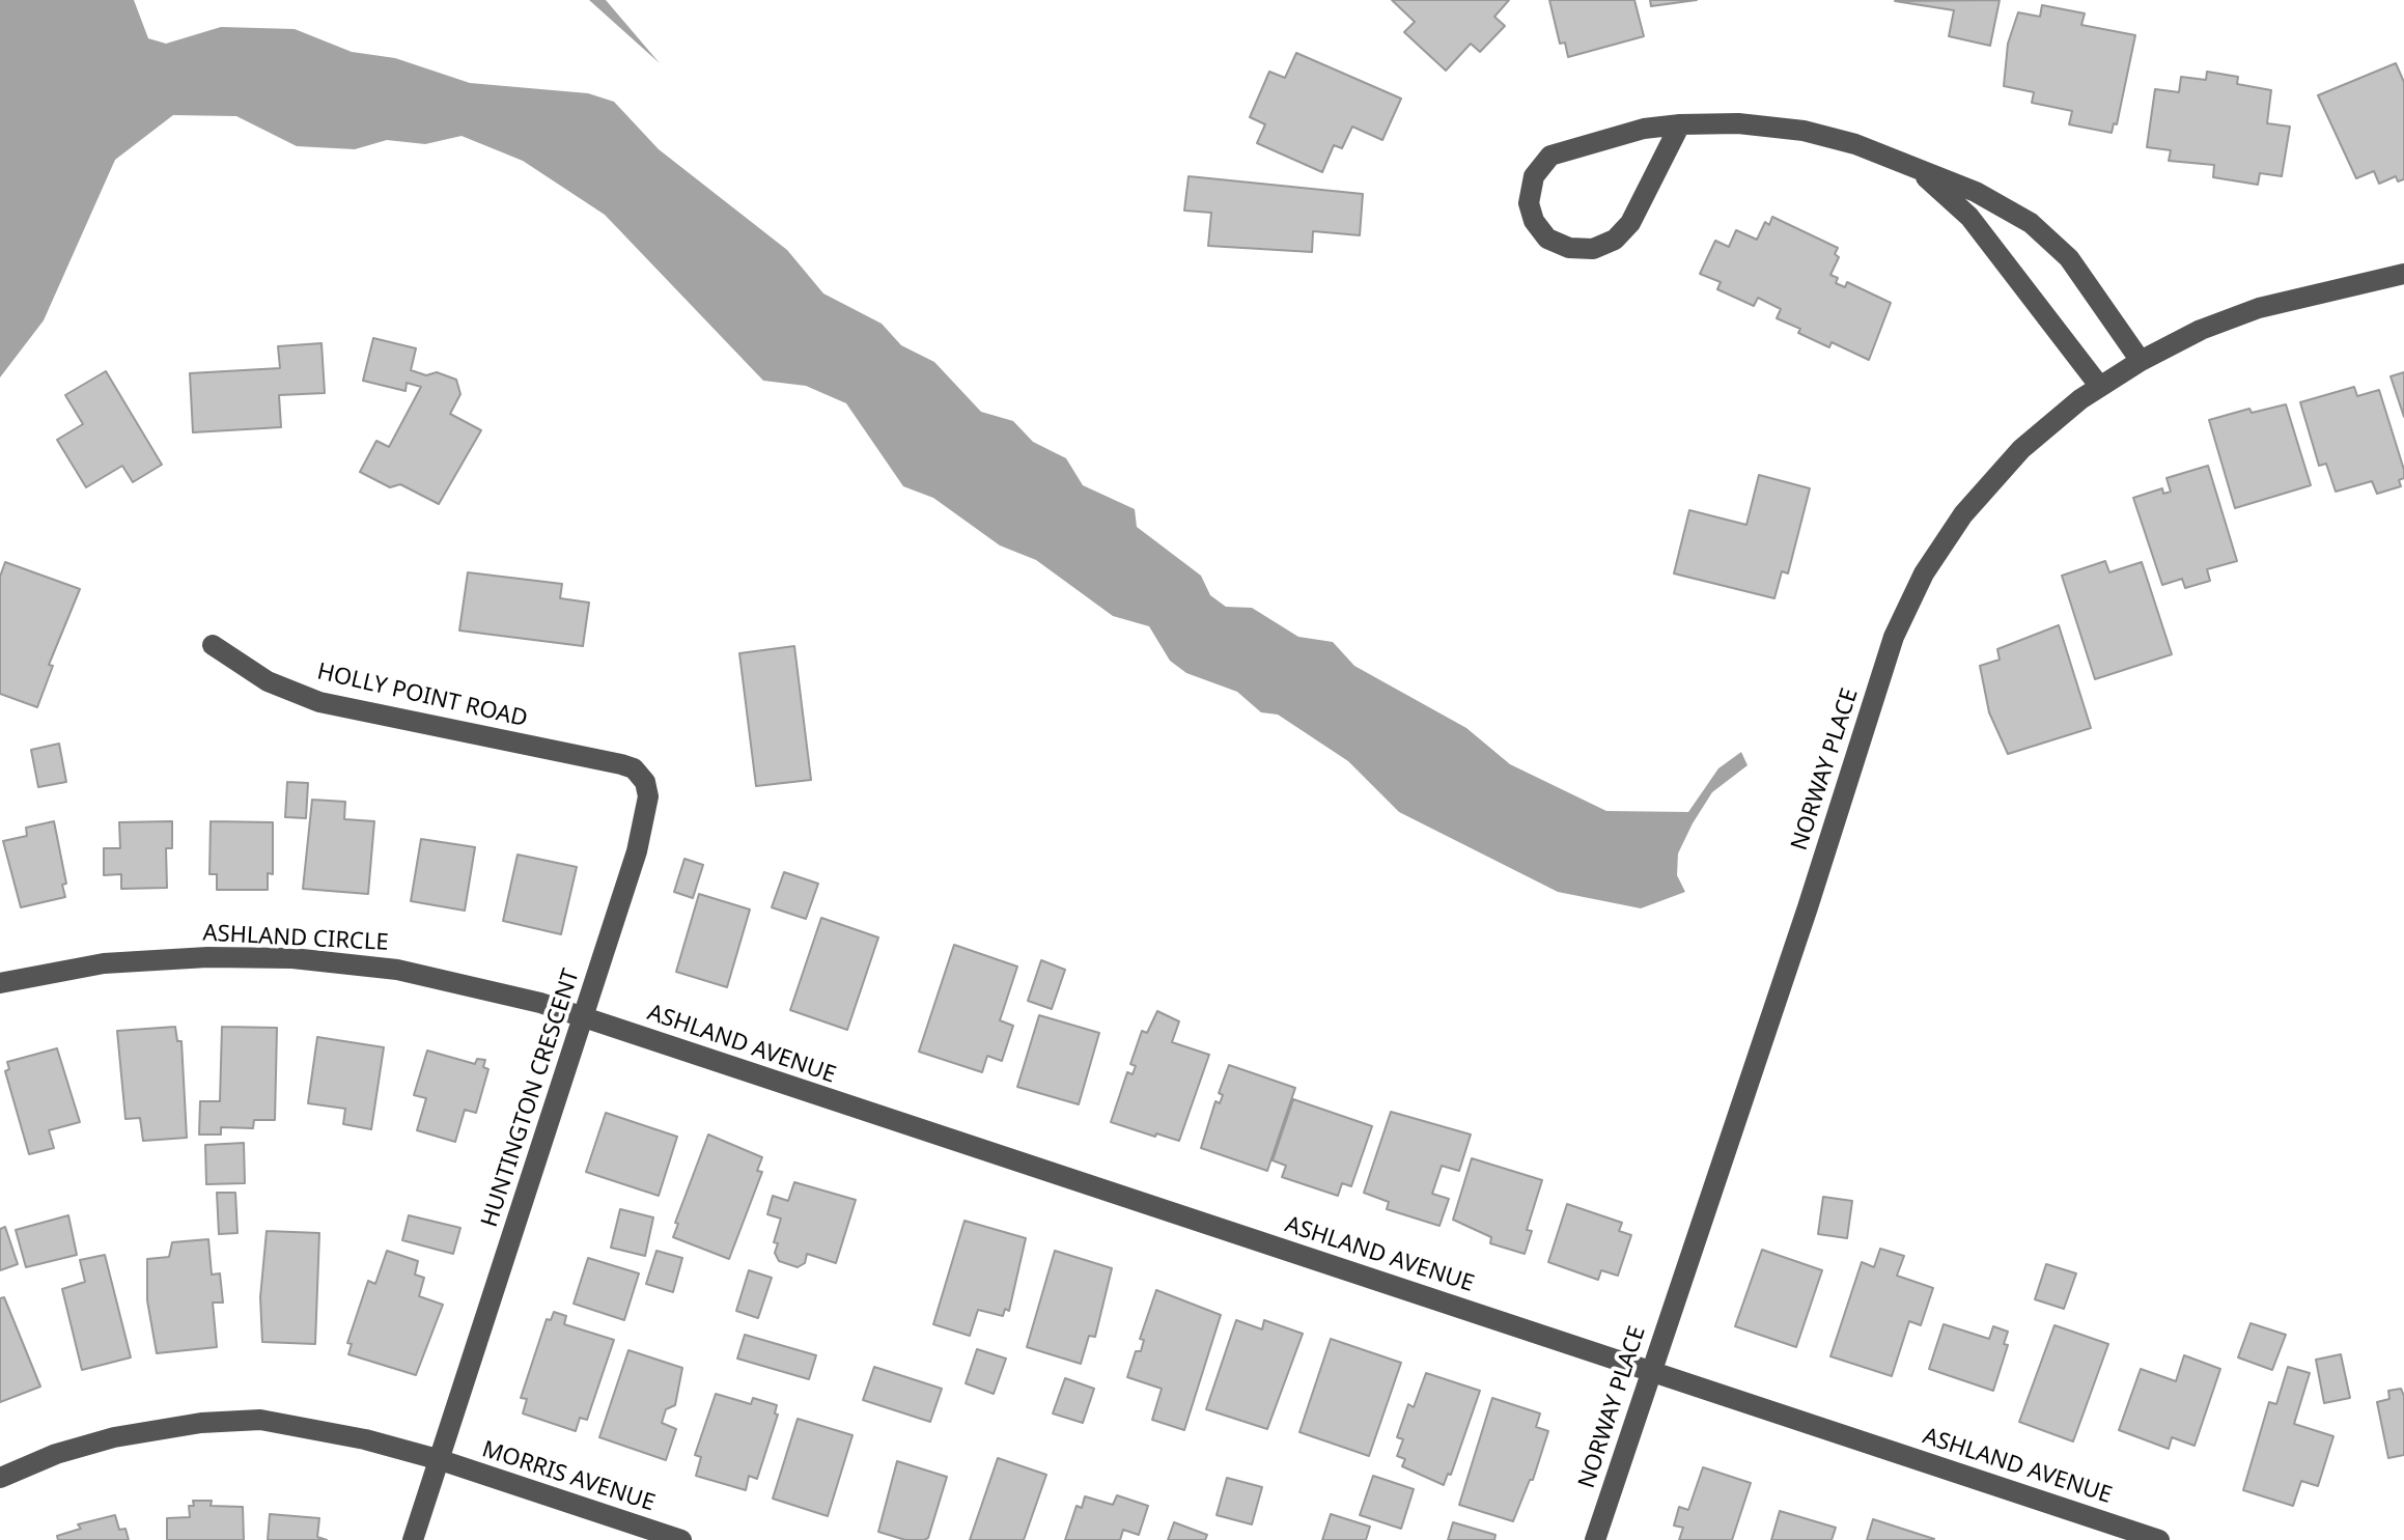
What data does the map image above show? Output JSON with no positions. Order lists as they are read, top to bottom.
{
  "streets": {
    "street": [
      "HOLLY POINT ROAD",
      "NORWAY PLACE",
      "ASHLAND CIRCLE",
      "ASHLAND AVENUE",
      "HUNTINGTON CRESCENT",
      "MORRIS AVENUE"
    ]
  },
  "crossings": [
    ["HOLLY POINT ROAD", "HUNTINGTON CRESCENT"],
    ["NORWAY PLACE", "ASHLAND AVENUE"],
    ["ASHLAND CIRCLE", "ASHLAND AVENUE"],
    ["ASHLAND CIRCLE", "HUNTINGTON CRESCENT"],
    ["ASHLAND AVENUE", "HUNTINGTON CRESCENT"],
    ["HUNTINGTON CRESCENT", "MORRIS AVENUE"]
  ]
}
